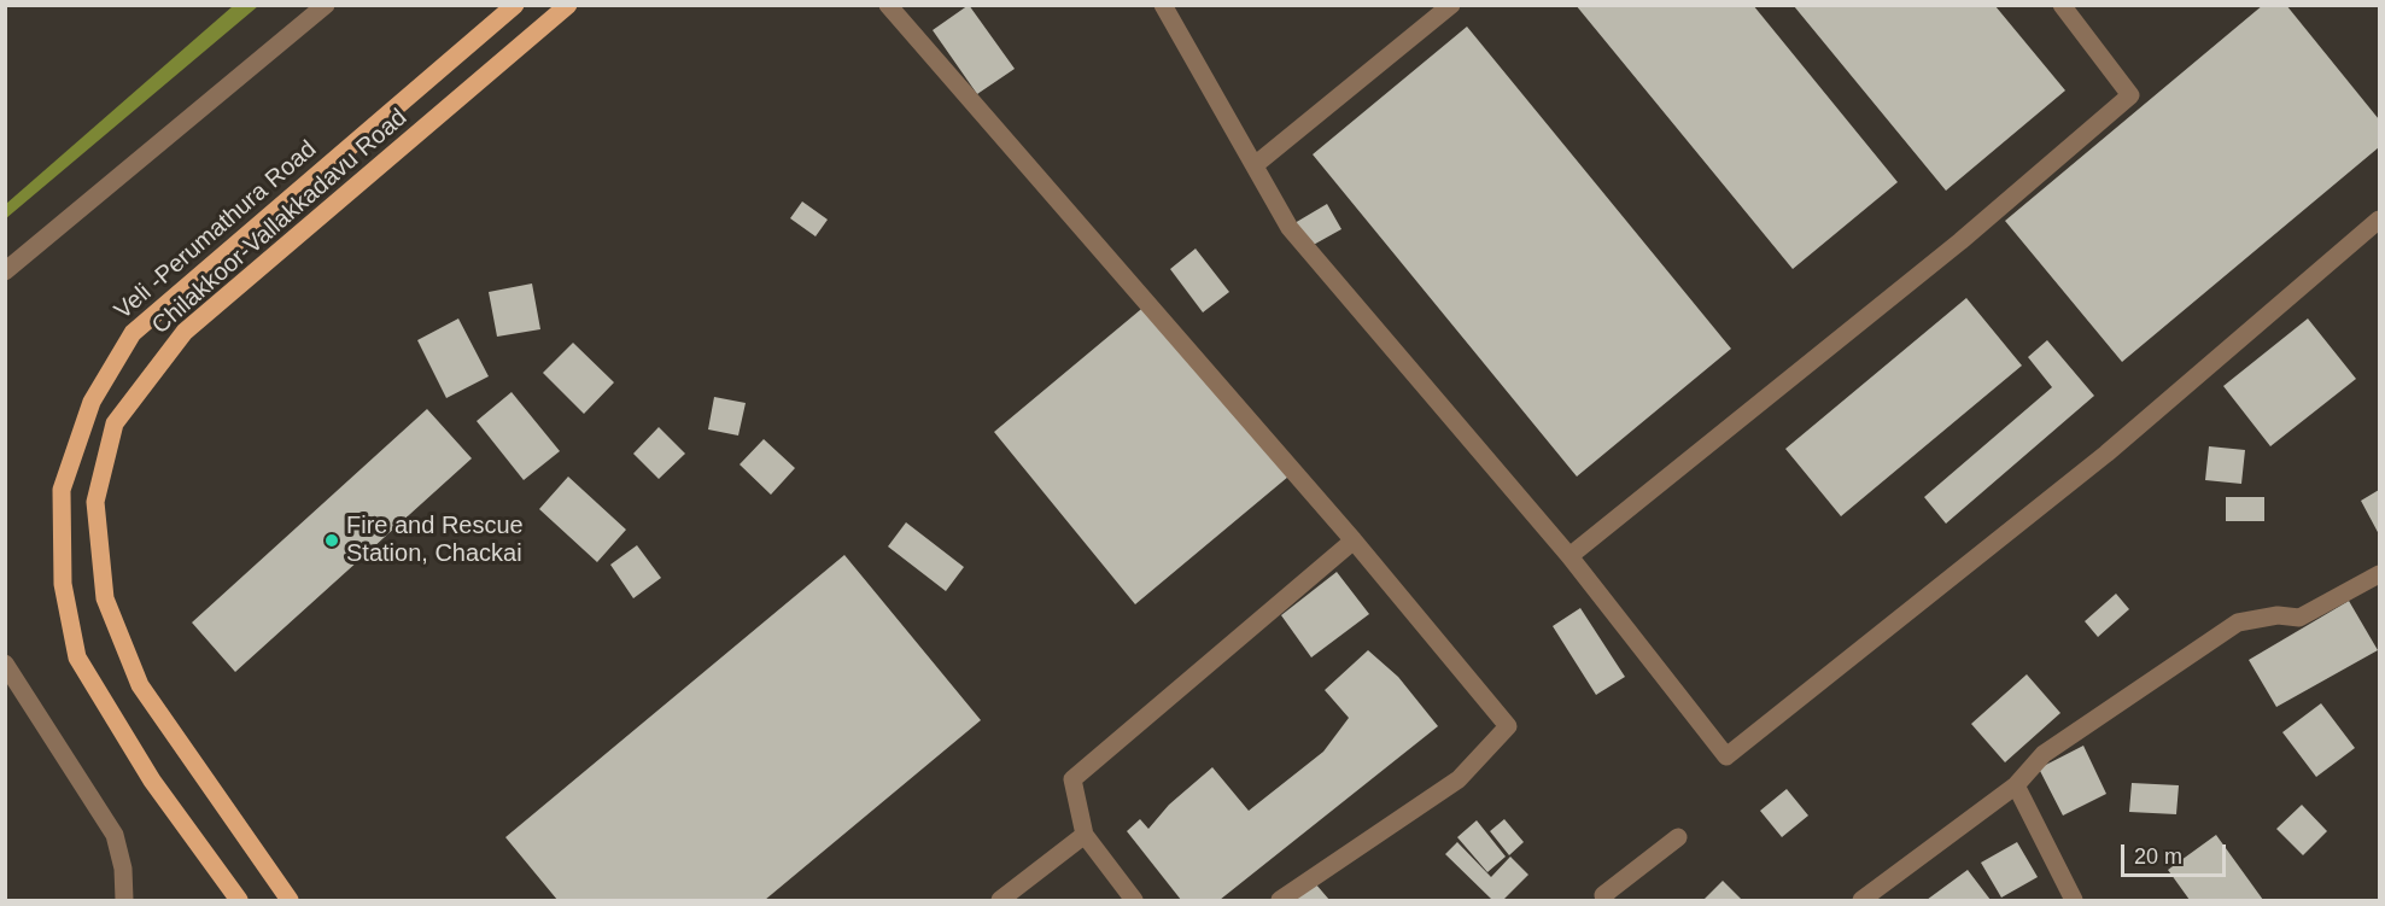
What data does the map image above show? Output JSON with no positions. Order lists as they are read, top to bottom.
{
  "streets": {
    "main road": ["Chilakkoor-Vallakkadavu Road", "Veli -Perumathura Road"]
  },
  "places": ["Fire and Rescue Station, Chackai"],
  "scale_bar": "20 m"
}
